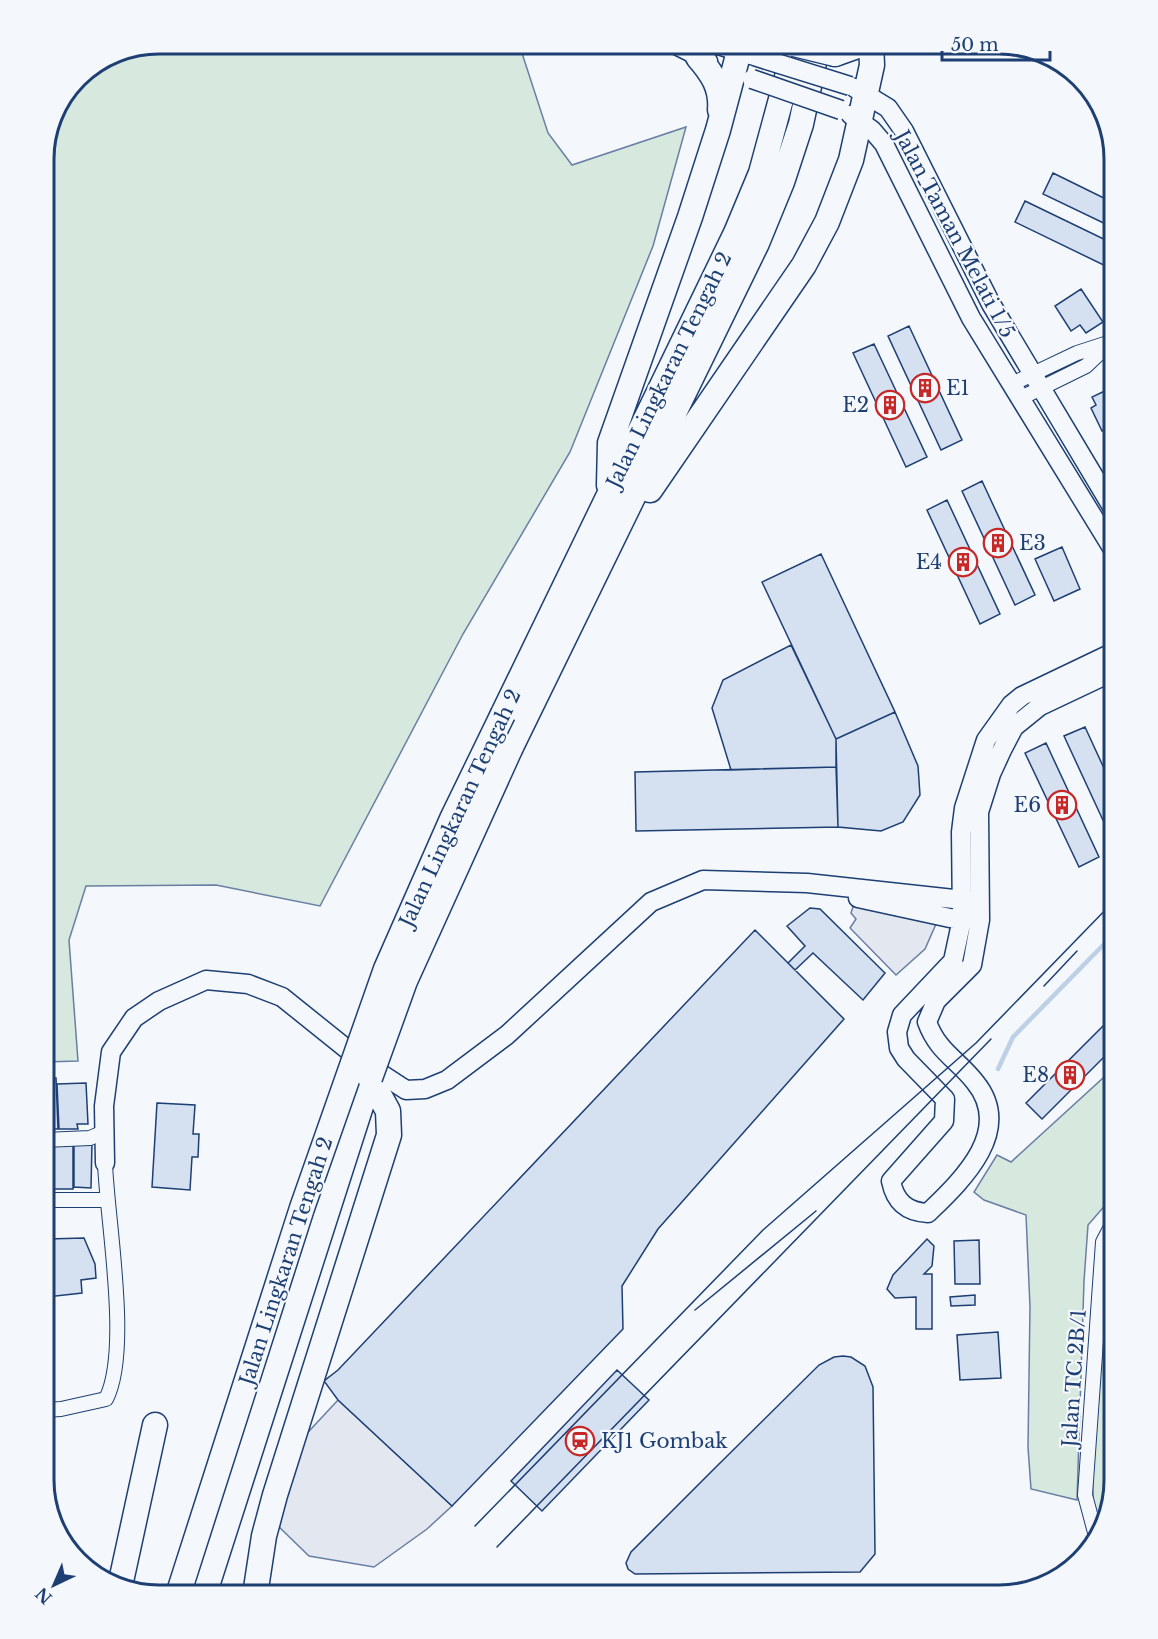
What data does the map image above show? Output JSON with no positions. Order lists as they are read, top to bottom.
{
  "streets": {
    "highway": ["Jalan Lingkaran Tengah 2"],
    "street": ["Jalan Taman Melati 1/5", "Jalan TC 2B/1"]
  },
  "places": {
    "building": [
      "E1",
      "E2",
      "E3",
      "E4",
      "E6",
      "E8"
    ],
    "station": ["KJ1 Gombak"]
  },
  "scale_bar": "50 m",
  "north": "bottom left"
}
